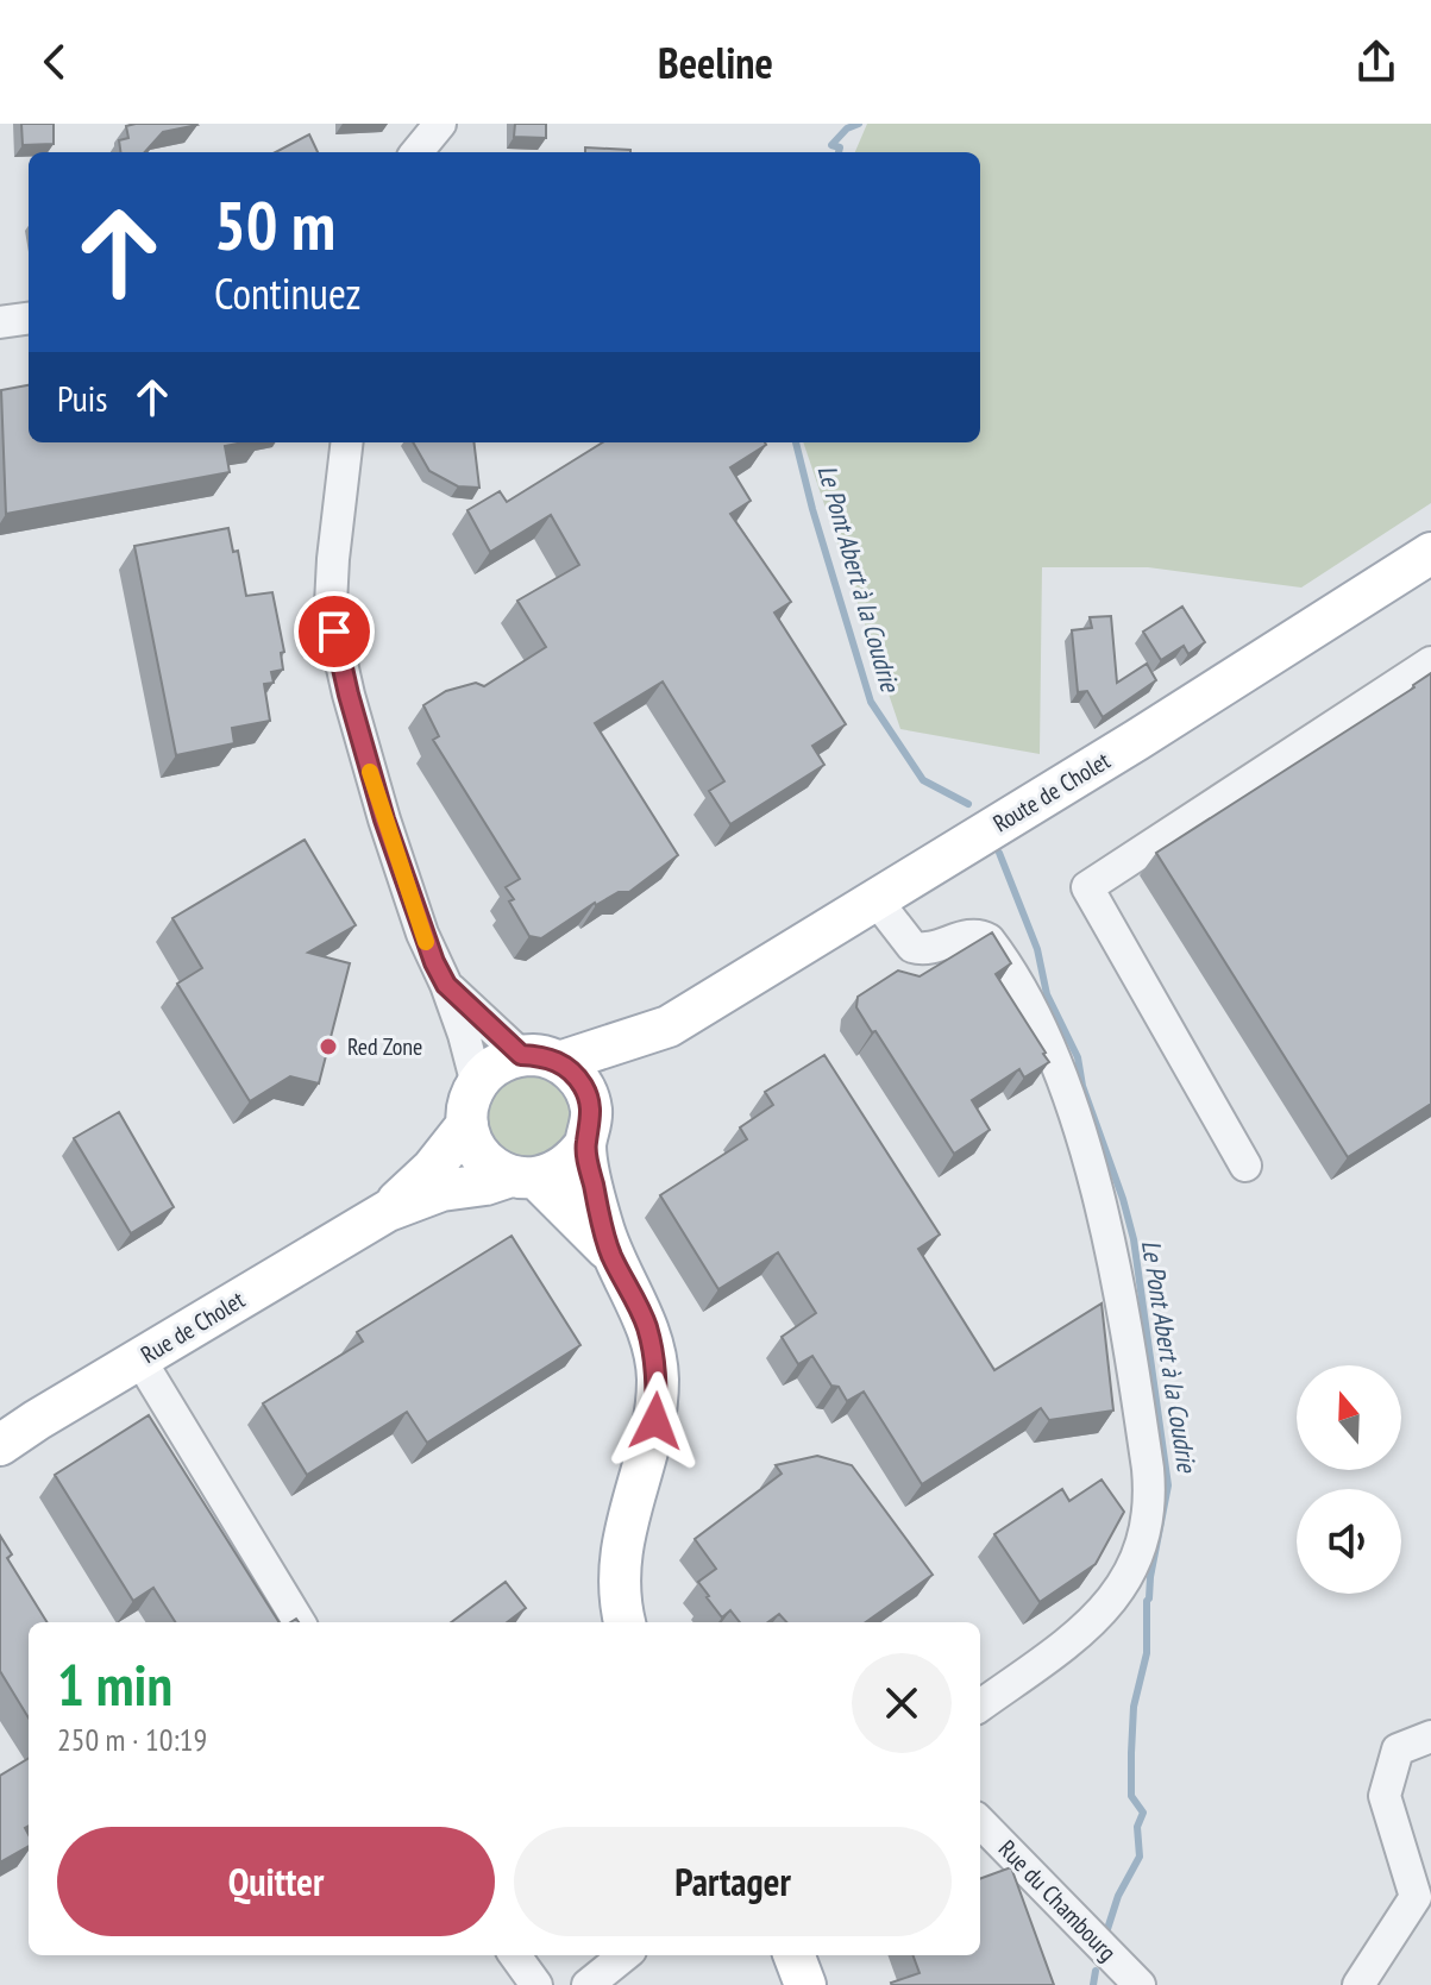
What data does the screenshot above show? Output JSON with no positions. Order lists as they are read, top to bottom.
{
  "streets": {
    "main road": ["Route de Cholet", "Rue de Cholet"],
    "street": ["Rue du Chambourg"]
  },
  "crossings": [
    ["Route de Cholet", "Rue de Cholet"]
  ],
  "water": ["Le Pont Abert à la Coudrie"],
  "places": ["Red Zone"],
  "north": "top",
  "page": {
    "header": "Beeline",
    "turn": ["50 m", "Continuez"],
    "then": "Puis",
    "heading": ["1 min", "250 m · 10:19"],
    "buttons": ["Quitter", "Partager"]
  }
}
